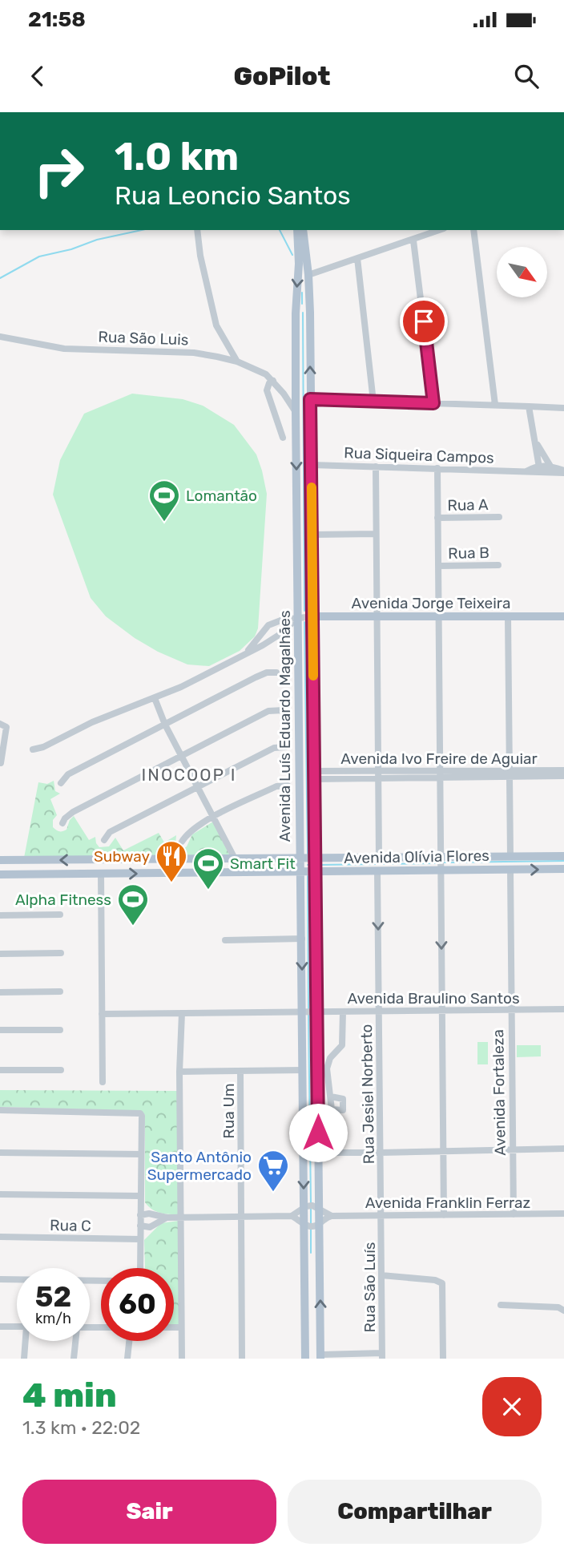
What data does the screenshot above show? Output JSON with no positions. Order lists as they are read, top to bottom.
{
  "streets": {
    "main road": ["Avenida Jorge Teixeira", "Avenida Luís Eduardo Magalhães", "Avenida Olívia Flores"],
    "street": [
      "Rua São Luis",
      "Rua Siqueira Campos",
      "Rua A",
      "Rua B",
      "Avenida Ivo Freire de Aguiar",
      "Avenida Braulino Santos",
      "Avenida Fortaleza",
      "Rua Jesiel Norberto",
      "Rua Um",
      "Avenida Franklin Ferraz",
      "Rua C",
      "Rua São Luís"
    ]
  },
  "crossings": [
    ["Rua São Luis", "Avenida Luís Eduardo Magalhães"],
    ["Rua Siqueira Campos", "Avenida Luís Eduardo Magalhães"],
    ["Avenida Jorge Teixeira", "Avenida Luís Eduardo Magalhães"],
    ["Avenida Luís Eduardo Magalhães", "Avenida Ivo Freire de Aguiar"],
    ["Avenida Luís Eduardo Magalhães", "Avenida Olívia Flores"],
    ["Avenida Luís Eduardo Magalhães", "Avenida Braulino Santos"],
    ["Avenida Olívia Flores", "Avenida Fortaleza"],
    ["Avenida Olívia Flores", "Rua Jesiel Norberto"],
    ["Avenida Braulino Santos", "Avenida Fortaleza"],
    ["Avenida Braulino Santos", "Rua Jesiel Norberto"],
    ["Avenida Fortaleza", "Avenida Franklin Ferraz"],
    ["Rua Jesiel Norberto", "Avenida Franklin Ferraz"],
    ["Rua Jesiel Norberto", "Rua São Luís"],
    ["Avenida Franklin Ferraz", "Rua São Luís"]
  ],
  "one_way": ["Rua Jesiel Norberto"],
  "districts": ["INOCOOP I"],
  "places": {
    "sports": ["Lomantão", "Smart Fit", "Alpha Fitness"],
    "restaurant": ["Subway"],
    "supermarket": ["Santo Antônio Supermercado"]
  },
  "north": "bottom right",
  "page": {
    "status": "21:58",
    "header": "GoPilot",
    "turn": ["1.0 km", "Rua Leoncio Santos"],
    "speed": "52 km/h",
    "limit": "60",
    "heading": ["4 min", "1.3 km · 22:02"],
    "buttons": ["Sair", "Compartilhar"]
  }
}
